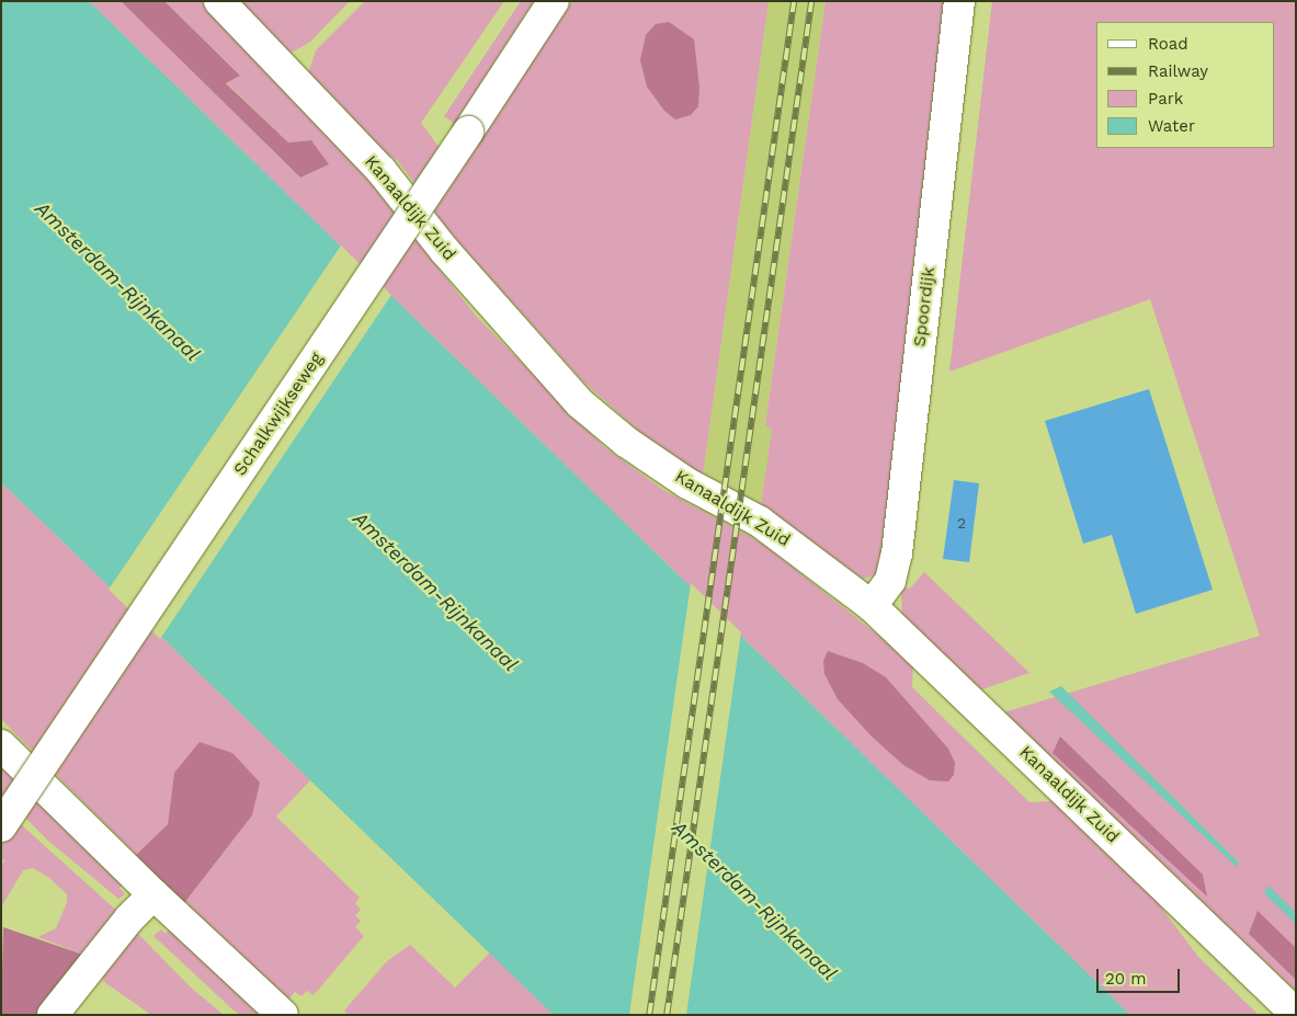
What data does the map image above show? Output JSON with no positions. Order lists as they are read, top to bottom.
{
  "streets": {
    "street": ["Kanaaldijk Zuid", "Spoordijk", "Schalkwijkseweg"]
  },
  "crossings": [
    ["Kanaaldijk Zuid", "Spoordijk"]
  ],
  "water": ["Amsterdam-Rijnkanaal"],
  "house_numbers": ["2"],
  "legend": [
    "Road",
    "Railway",
    "Park",
    "Water"
  ],
  "scale_bar": "20 m"
}
